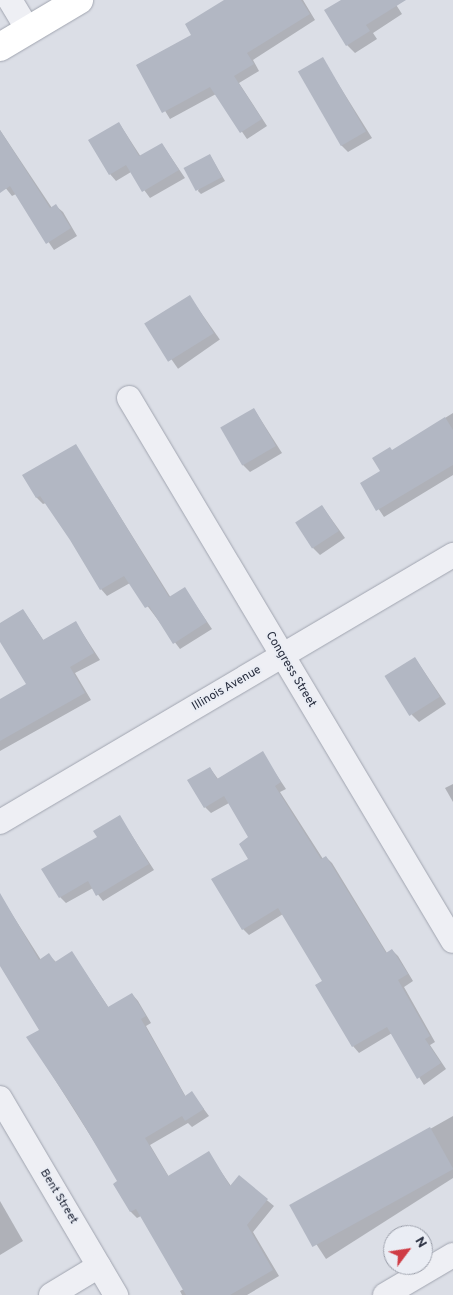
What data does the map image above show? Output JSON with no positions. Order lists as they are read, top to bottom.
{
  "streets": {
    "street": ["Congress Street", "Illinois Avenue", "Bent Street"]
  },
  "crossings": [
    ["Congress Street", "Illinois Avenue"]
  ],
  "north": "top right"
}
